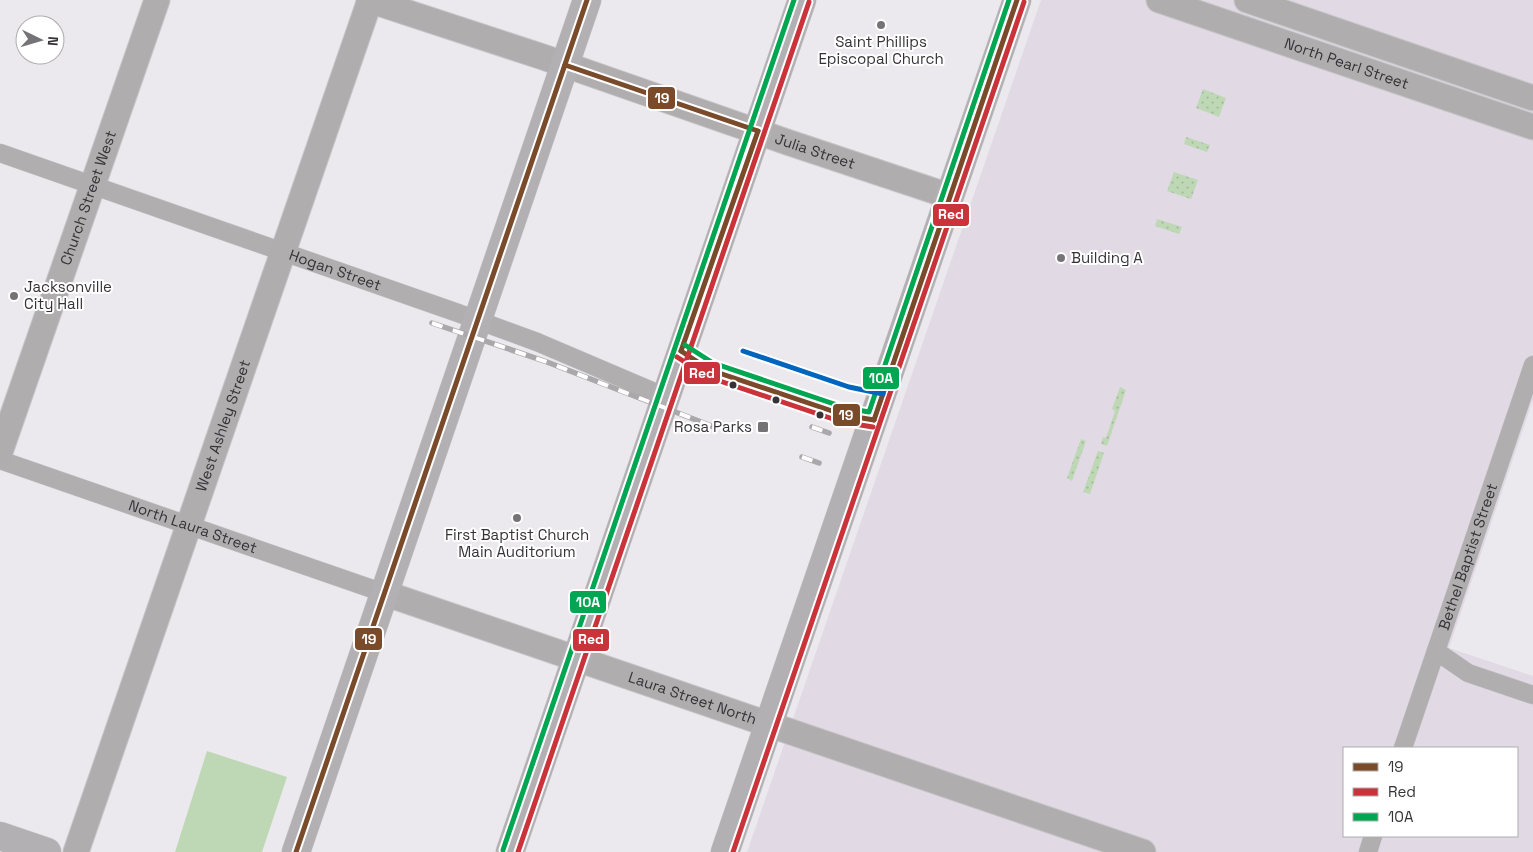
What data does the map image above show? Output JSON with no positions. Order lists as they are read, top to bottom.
{
  "streets": {
    "street": [
      "North Pearl Street",
      "Julia Street",
      "Church Street West",
      "Hogan Street",
      "West Ashley Street",
      "North Laura Street",
      "Bethel Baptist Street",
      "Laura Street North"
    ]
  },
  "crossings": [
    ["Julia Street", "West Ashley Street"],
    ["Church Street West", "Hogan Street"],
    ["Hogan Street", "West Ashley Street"],
    ["West Ashley Street", "North Laura Street"],
    ["North Laura Street", "Laura Street North"]
  ],
  "places": {
    "other": [
      "Saint Phillips Episcopal Church",
      "Building A",
      "Jacksonville City Hall",
      "First Baptist Church Main Auditorium"
    ],
    "transit": ["Rosa Parks"]
  },
  "lines": ["transit line 19", "transit line 10A", "transit line Red"],
  "legend": ["19", "Red", "10A"],
  "north": "right"
}
